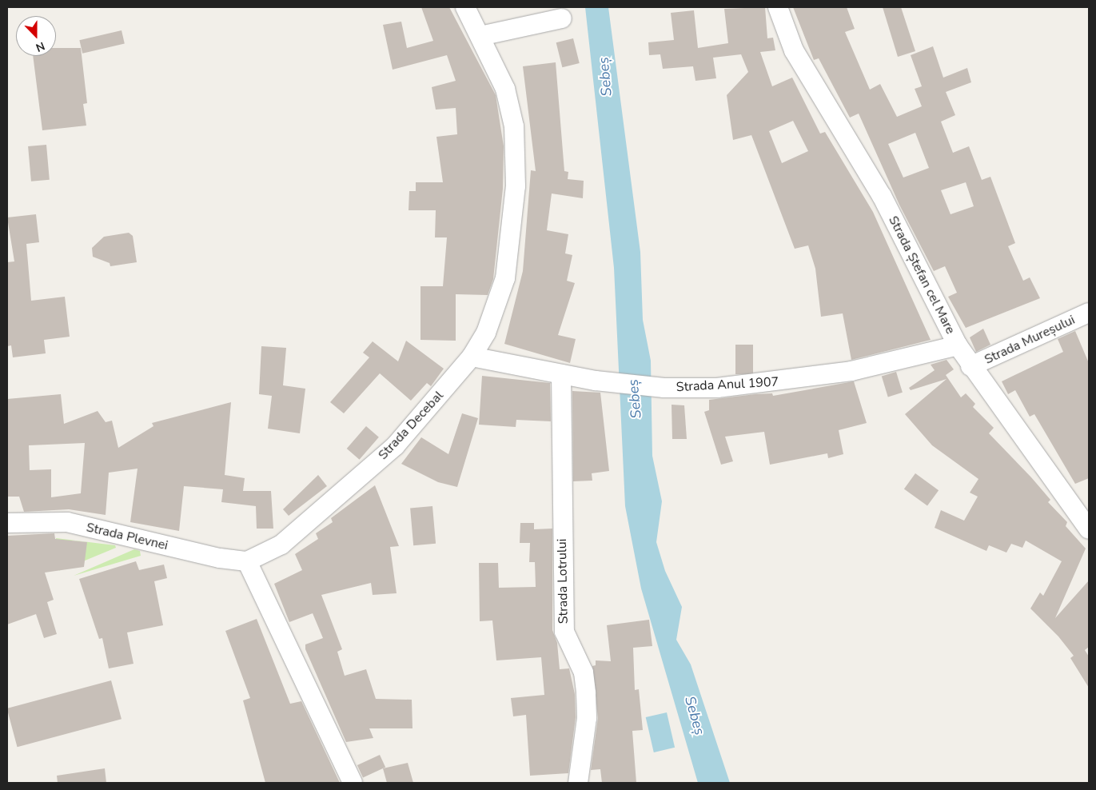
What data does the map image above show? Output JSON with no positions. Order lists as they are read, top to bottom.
{
  "streets": {
    "street": [
      "Strada Ștefan cel Mare",
      "Strada Mureșului",
      "Strada Anul 1907",
      "Strada Decebal",
      "Strada Plevnei",
      "Strada Lotrului"
    ]
  },
  "crossings": [
    ["Strada Ștefan cel Mare", "Strada Mureșului"],
    ["Strada Ștefan cel Mare", "Strada Anul 1907"],
    ["Strada Anul 1907", "Strada Decebal"],
    ["Strada Anul 1907", "Strada Lotrului"],
    ["Strada Decebal", "Strada Plevnei"]
  ],
  "water": ["Sebeș"],
  "north": "bottom"
}
